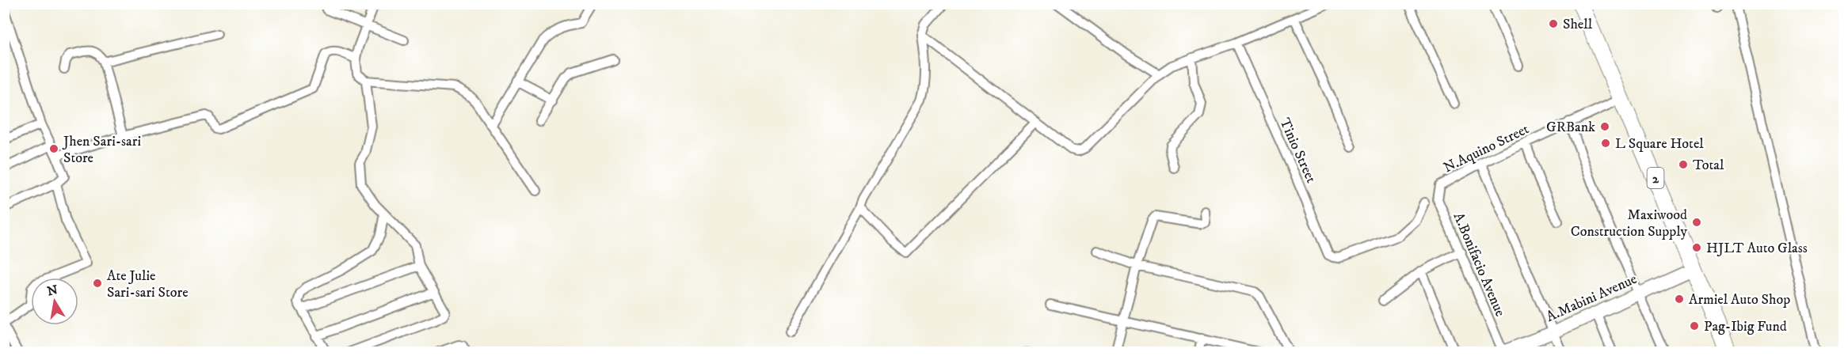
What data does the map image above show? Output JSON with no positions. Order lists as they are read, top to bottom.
{
  "streets": {
    "highway": ["2"],
    "street": [
      "N.Aquino Street",
      "Tinio Street",
      "A.Bonifacio Avenue",
      "A.Mabini Avenue"
    ]
  },
  "crossings": [
    ["N.Aquino Street", "2"],
    ["N.Aquino Street", "A.Bonifacio Avenue"],
    ["2", "A.Mabini Avenue"],
    ["A.Bonifacio Avenue", "A.Mabini Avenue"]
  ],
  "places": [
    "Shell",
    "GRBank",
    "L Square Hotel",
    "Jhen Sari-sari Store",
    "Total",
    "Maxiwood Construction Supply",
    "HJLT Auto Glass",
    "Ate Julie Sari-sari Store",
    "Armiel Auto Shop",
    "Pag-Ibig Fund"
  ],
  "north": "top"
}
